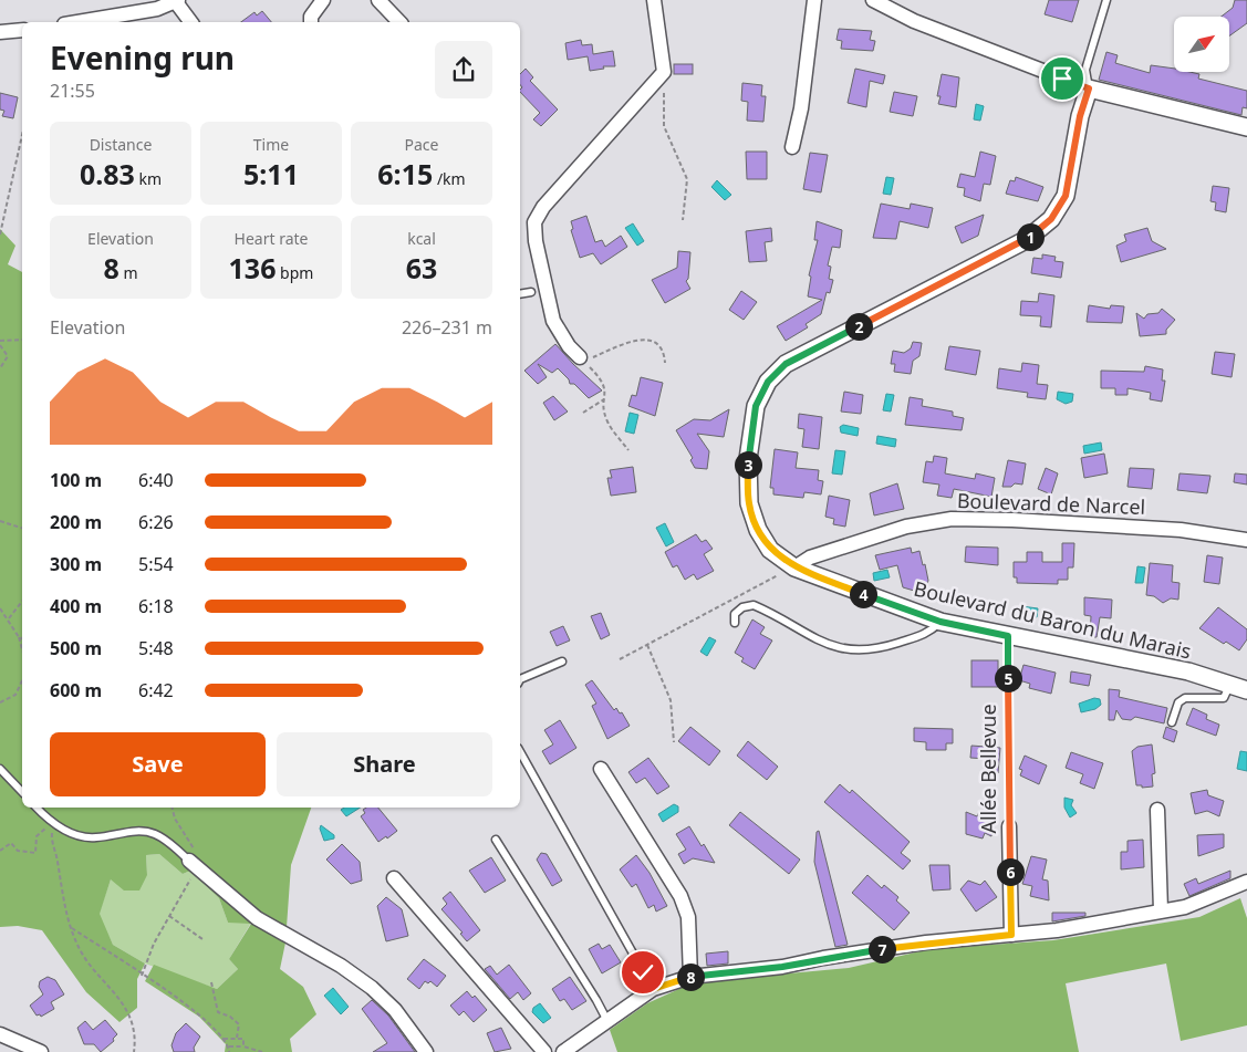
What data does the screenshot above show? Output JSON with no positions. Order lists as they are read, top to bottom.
{
  "streets": {
    "street": ["Boulevard de Narcel", "Boulevard du Baron du Marais", "Allée Bellevue"]
  },
  "crossings": [
    ["Boulevard de Narcel", "Boulevard du Baron du Marais"],
    ["Boulevard du Baron du Marais", "Allée Bellevue"]
  ],
  "north": "top right",
  "page": {
    "heading": ["Evening run", "21:55"],
    "stats": [
      ["Distance", "0.83 km"],
      ["Time", "5:11"],
      ["Pace", "6:15 /km"],
      ["Elevation", "8 m"],
      ["Heart rate", "136 bpm"],
      ["kcal", "63"]
    ],
    "pins": [
      "1",
      "2",
      "3",
      "4",
      "5",
      "6",
      "7",
      "8"
    ],
    "chart": ["Elevation", "226–231 m"],
    "list": [
      {
        "name": "100 m",
        "note": "6:40"
      },
      {
        "name": "200 m",
        "note": "6:26"
      },
      {
        "name": "300 m",
        "note": "5:54"
      },
      {
        "name": "400 m",
        "note": "6:18"
      },
      {
        "name": "500 m",
        "note": "5:48"
      },
      {
        "name": "600 m",
        "note": "6:42"
      }
    ],
    "buttons": ["Save", "Share"]
  }
}
